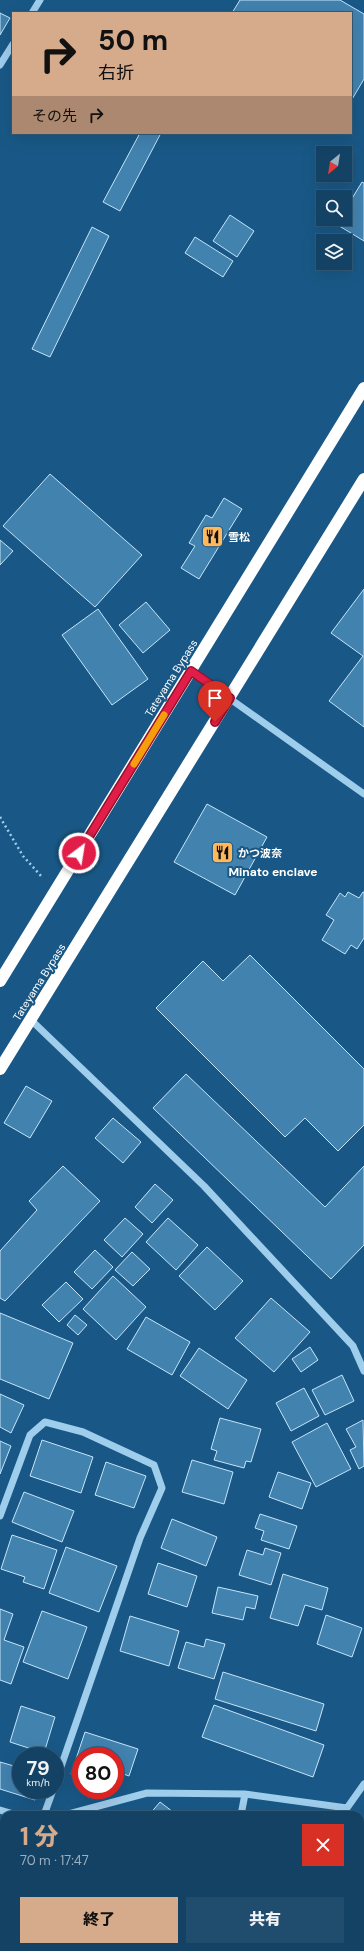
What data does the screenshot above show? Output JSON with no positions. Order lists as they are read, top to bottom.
{
  "streets": {
    "highway": ["Tateyama Bypass"]
  },
  "districts": ["Minato enclave"],
  "places": {
    "restaurant": ["雪松", "かつ波奈"]
  },
  "north": "bottom left",
  "page": {
    "turn": ["50 m", "右折"],
    "then": "その先",
    "speed": "79 km/h",
    "limit": "80",
    "heading": ["1 分", "70 m · 17:47"],
    "buttons": ["終了", "共有"]
  }
}
